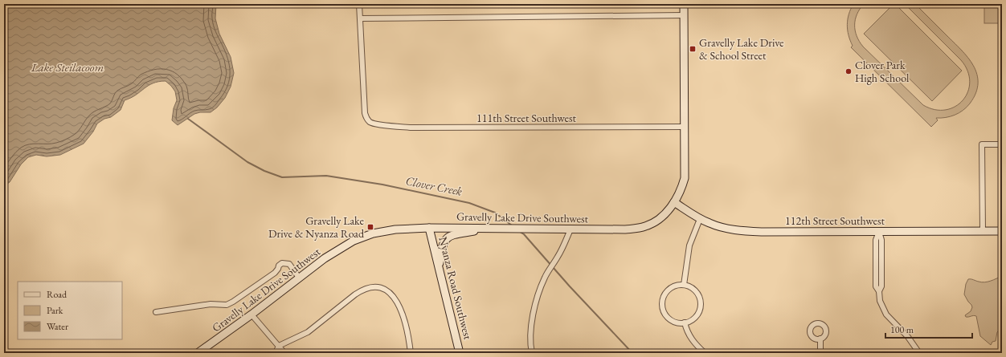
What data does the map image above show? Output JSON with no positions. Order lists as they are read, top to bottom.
{
  "streets": {
    "main road": ["Gravelly Lake Drive Southwest", "112th Street Southwest", "Nyanza Road Southwest"],
    "street": ["111th Street Southwest"]
  },
  "crossings": [
    ["111th Street Southwest", "Gravelly Lake Drive Southwest"],
    ["Gravelly Lake Drive Southwest", "112th Street Southwest"],
    ["Gravelly Lake Drive Southwest", "Nyanza Road Southwest"]
  ],
  "water": ["Lake Steilacoom", "Clover Creek"],
  "places": {
    "transit": ["Gravelly Lake Drive & School Street", "Gravelly Lake Drive & Nyanza Road"],
    "other": ["Clover Park High School"]
  },
  "legend": ["Road", "Park", "Water"],
  "scale_bar": "100 m"
}
